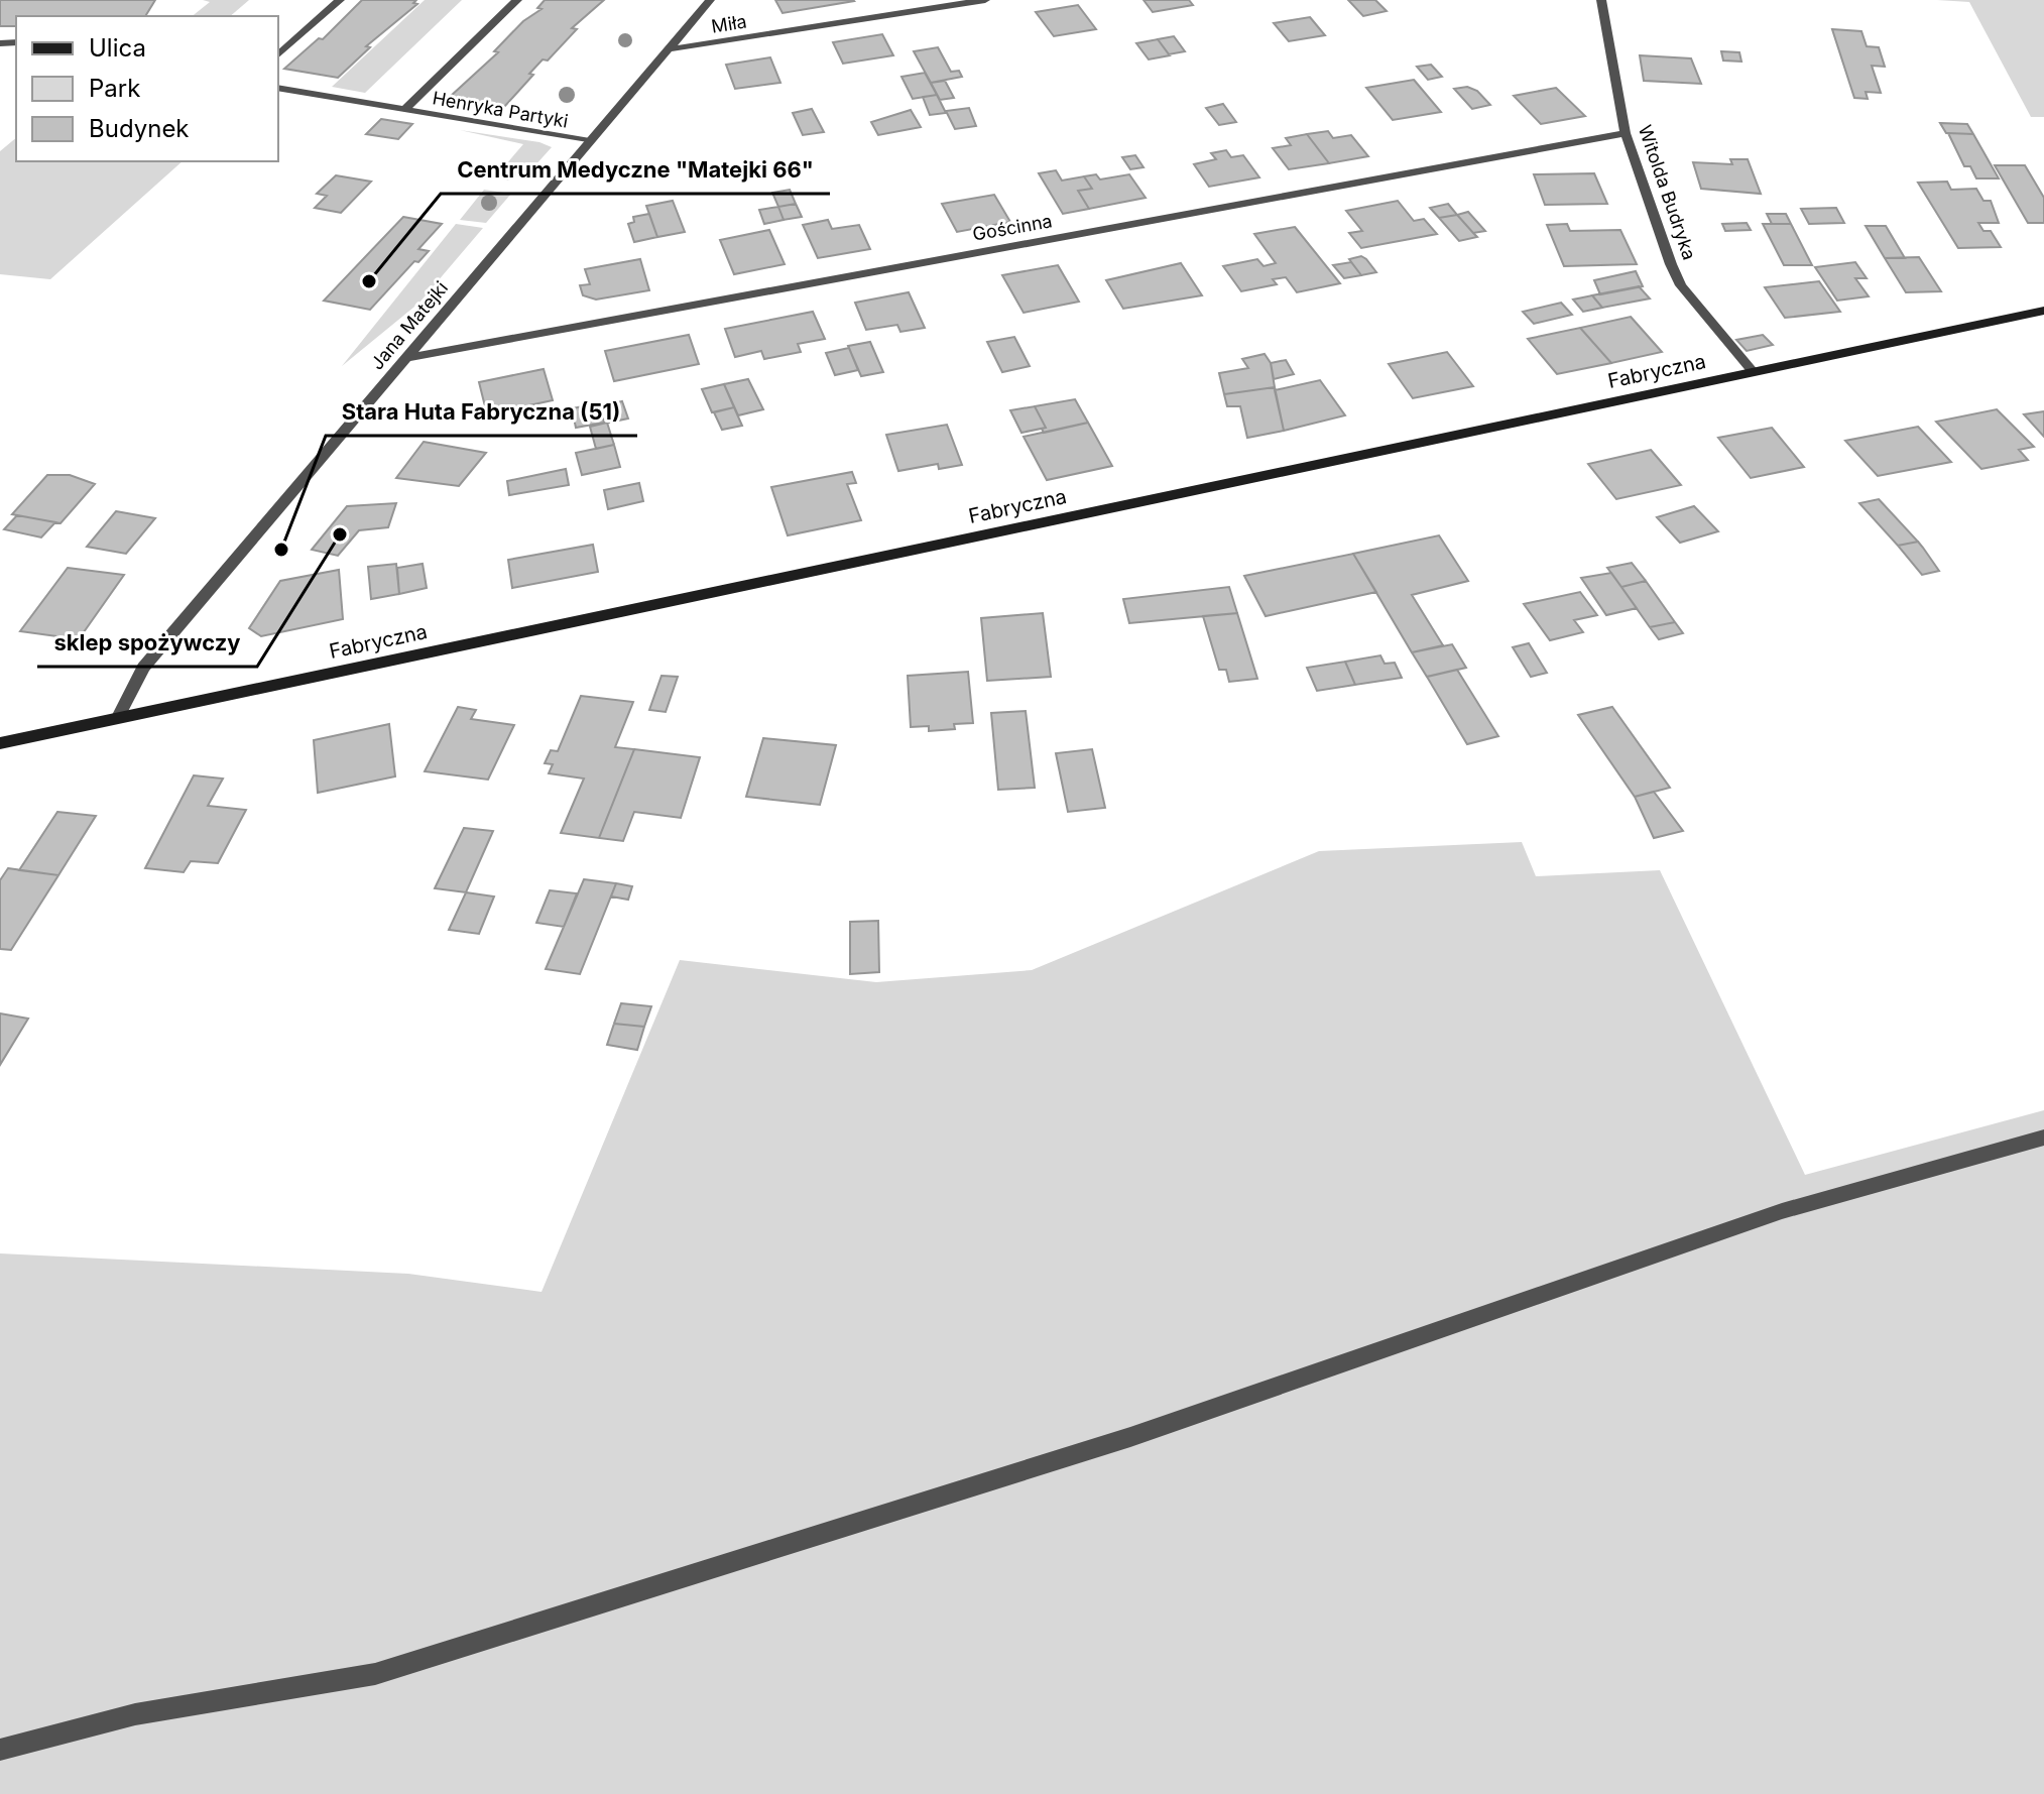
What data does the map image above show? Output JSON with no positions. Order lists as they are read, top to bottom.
{
  "streets": {
    "street": [
      "Miła",
      "Henryka Partyki",
      "Witolda Budryka",
      "Gościnna",
      "Jana Matejki",
      "Fabryczna"
    ]
  },
  "crossings": [
    ["Miła", "Jana Matejki"],
    ["Henryka Partyki", "Jana Matejki"],
    ["Witolda Budryka", "Gościnna"],
    ["Witolda Budryka", "Fabryczna"],
    ["Gościnna", "Jana Matejki"],
    ["Jana Matejki", "Fabryczna"]
  ],
  "places": ["Centrum Medyczne \"Matejki 66\"", "sklep spożywczy", "Stara Huta Fabryczna (51)"],
  "legend": ["Ulica", "Park", "Budynek"]
}
